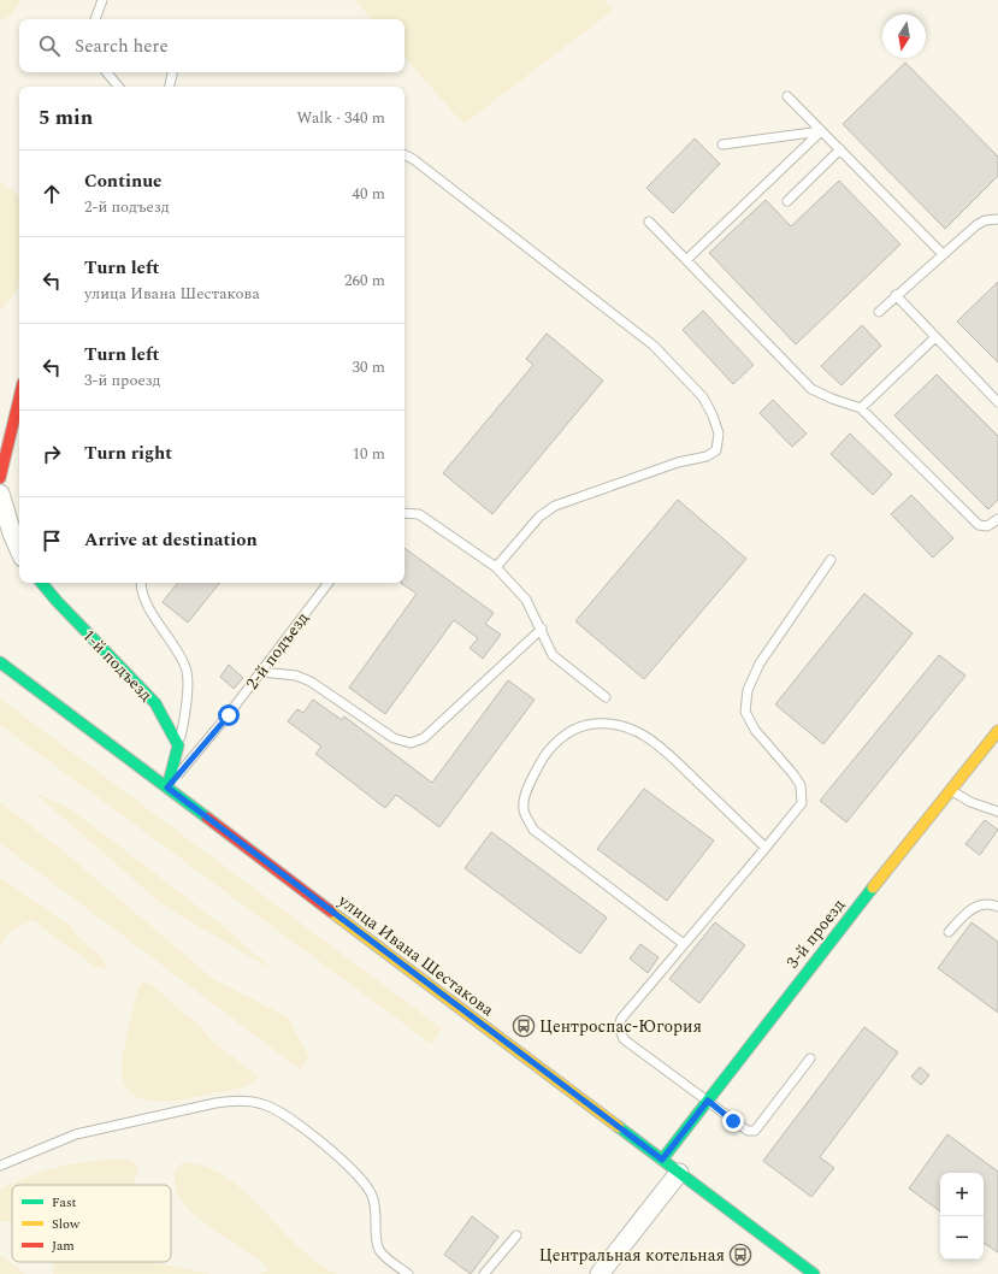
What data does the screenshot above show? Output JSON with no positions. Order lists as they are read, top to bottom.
{
  "streets": {
    "main road": ["1-й подъезд", "3-й проезд", "улица Ивана Шестакова"],
    "lane": ["2-й подъезд"]
  },
  "crossings": [
    ["2-й подъезд", "улица Ивана Шестакова"],
    ["3-й проезд", "улица Ивана Шестакова"]
  ],
  "places": {
    "bus stop": ["Центроспас-Югория", "Центральная котельная"]
  },
  "legend": ["Fast", "Slow", "Jam"],
  "north": "bottom",
  "page": {
    "search": "Search here",
    "heading": ["5 min", "Walk · 340 m"],
    "list": [
      ["Continue", "2-й подъезд", "40 m"],
      ["Turn left", "улица Ивана Шестакова", "260 m"],
      ["Turn left", "3-й проезд", "30 m"],
      ["Turn right", "10 m"],
      "Arrive at destination"
    ],
    "map_buttons": ["+", "−"]
  }
}
